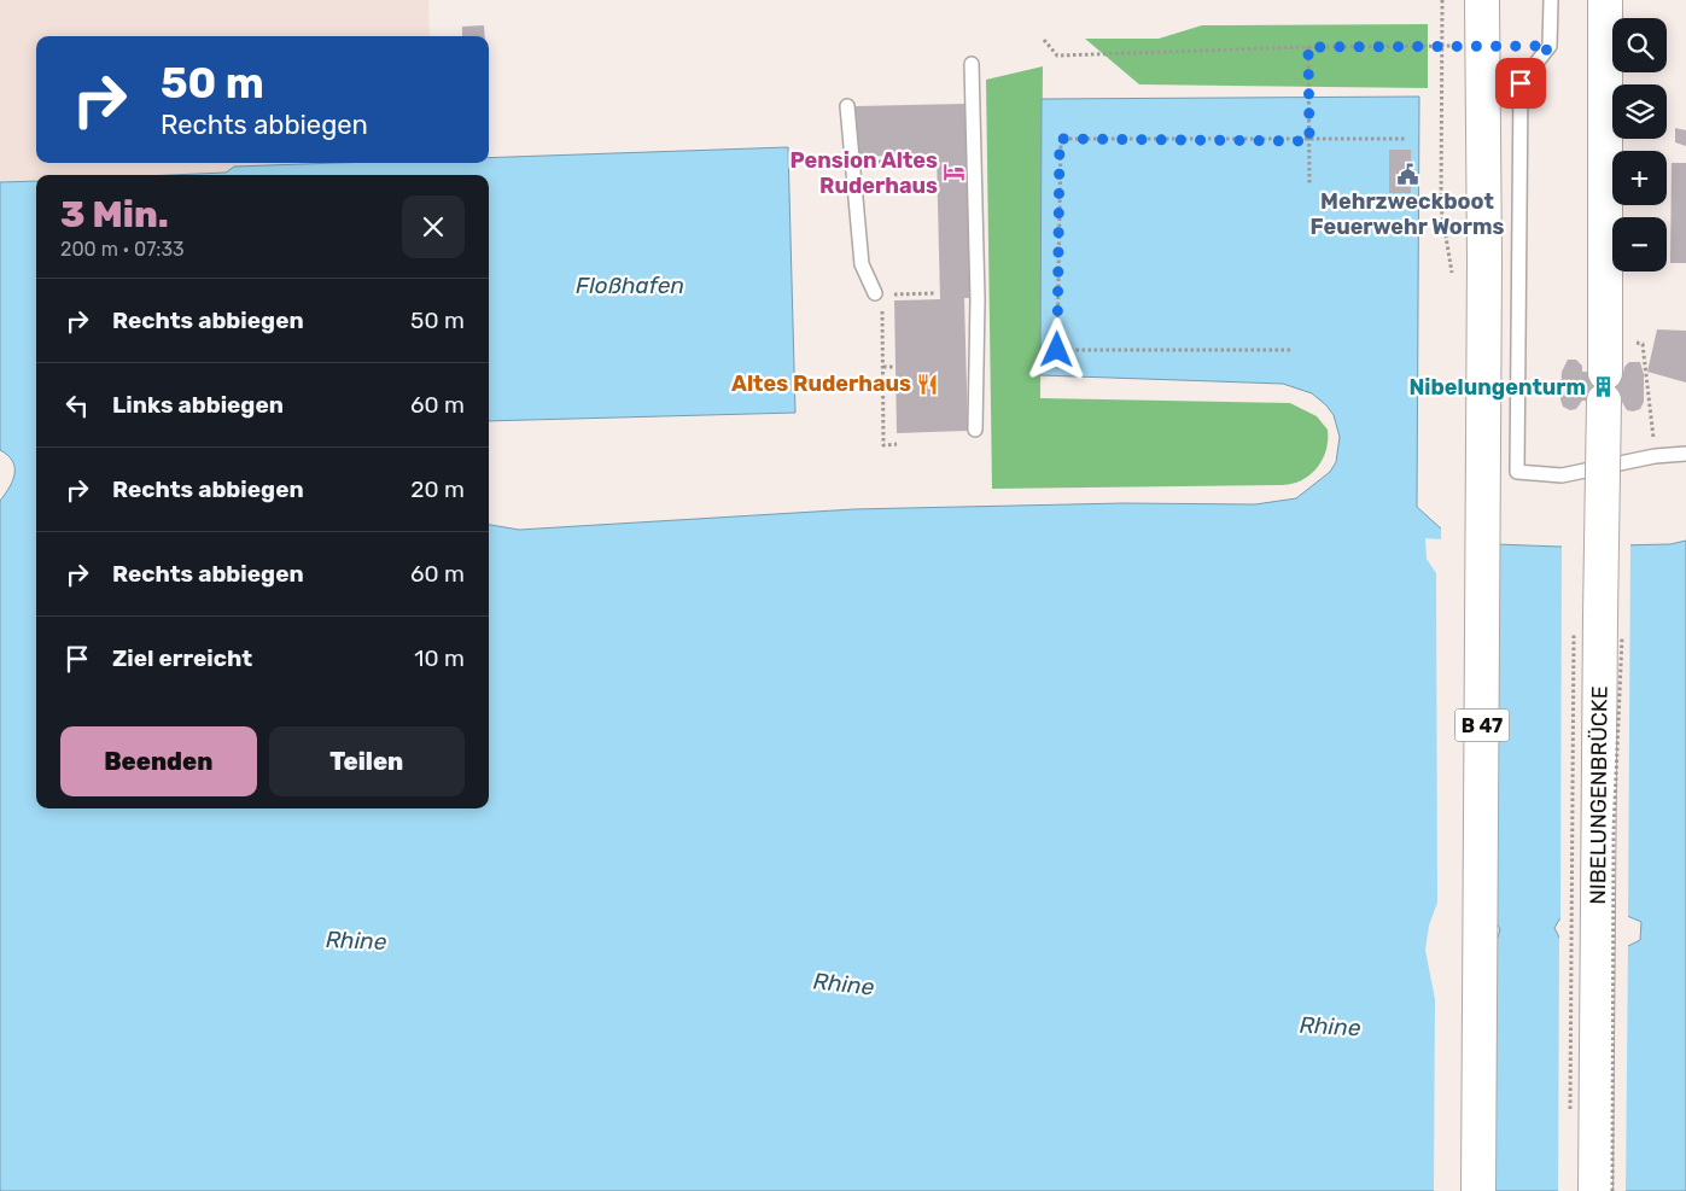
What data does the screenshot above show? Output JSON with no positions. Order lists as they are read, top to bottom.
{
  "streets": {
    "highway": ["B 47", "NIBELUNGENBRÜCKE"]
  },
  "water": ["Floßhafen", "Rhine"],
  "places": {
    "hotel": ["Pension Altes Ruderhaus"],
    "public building": ["Mehrzweckboot Feuerwehr Worms"],
    "restaurant": ["Altes Ruderhaus"],
    "building": ["Nibelungenturm"]
  },
  "page": {
    "map_buttons": ["+", "−"],
    "turn": ["50 m", "Rechts abbiegen"],
    "heading": ["3 Min.", "200 m · 07:33"],
    "list": [
      {
        "name": "Rechts abbiegen",
        "value": "50 m"
      },
      {
        "name": "Links abbiegen",
        "value": "60 m"
      },
      {
        "name": "Rechts abbiegen",
        "value": "20 m"
      },
      {
        "name": "Rechts abbiegen",
        "value": "60 m"
      },
      {
        "name": "Ziel erreicht",
        "value": "10 m"
      }
    ],
    "buttons": ["Beenden", "Teilen"]
  }
}
